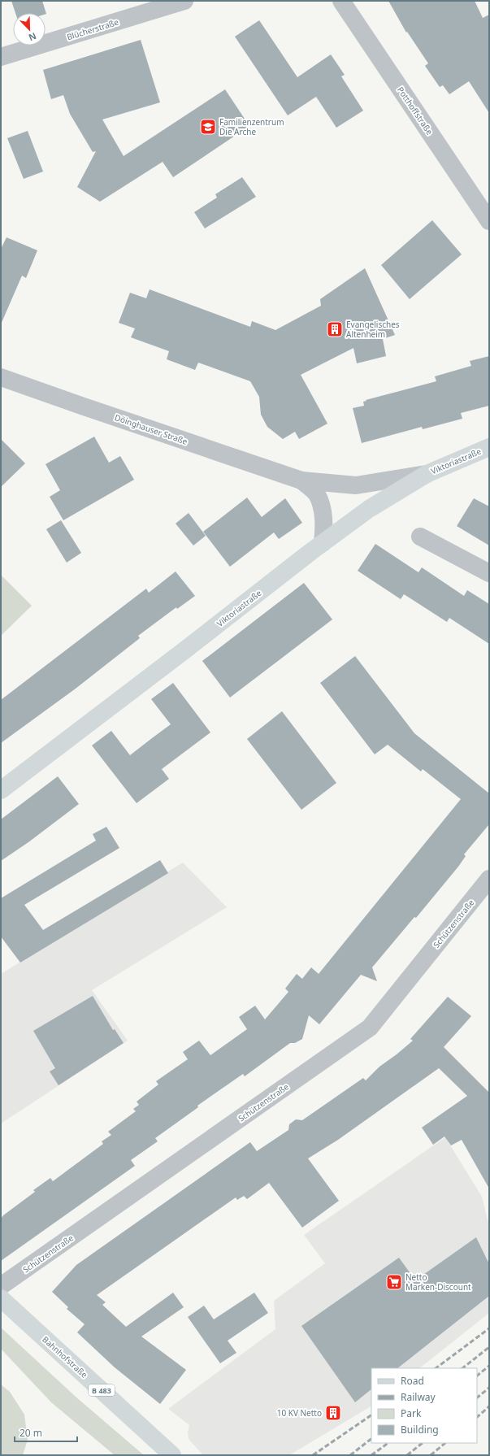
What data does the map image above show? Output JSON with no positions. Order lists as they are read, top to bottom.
{
  "streets": {
    "main road": ["Viktoriastraße", "Bahnhofstraße", "B 483"],
    "street": [
      "Blücherstraße",
      "Potthoffstraße",
      "Döinghauser Straße",
      "Schützenstraße"
    ]
  },
  "crossings": [
    ["Döinghauser Straße", "Viktoriastraße"]
  ],
  "places": {
    "school or university": ["Familienzentrum Die Arche"],
    "building": ["Evangelisches Altenheim", "10 KV Netto"],
    "supermarket": ["Netto Marken-Discount"]
  },
  "legend": [
    "Road",
    "Railway",
    "Park",
    "Building"
  ],
  "scale_bar": "20 m",
  "north": "bottom right"
}
